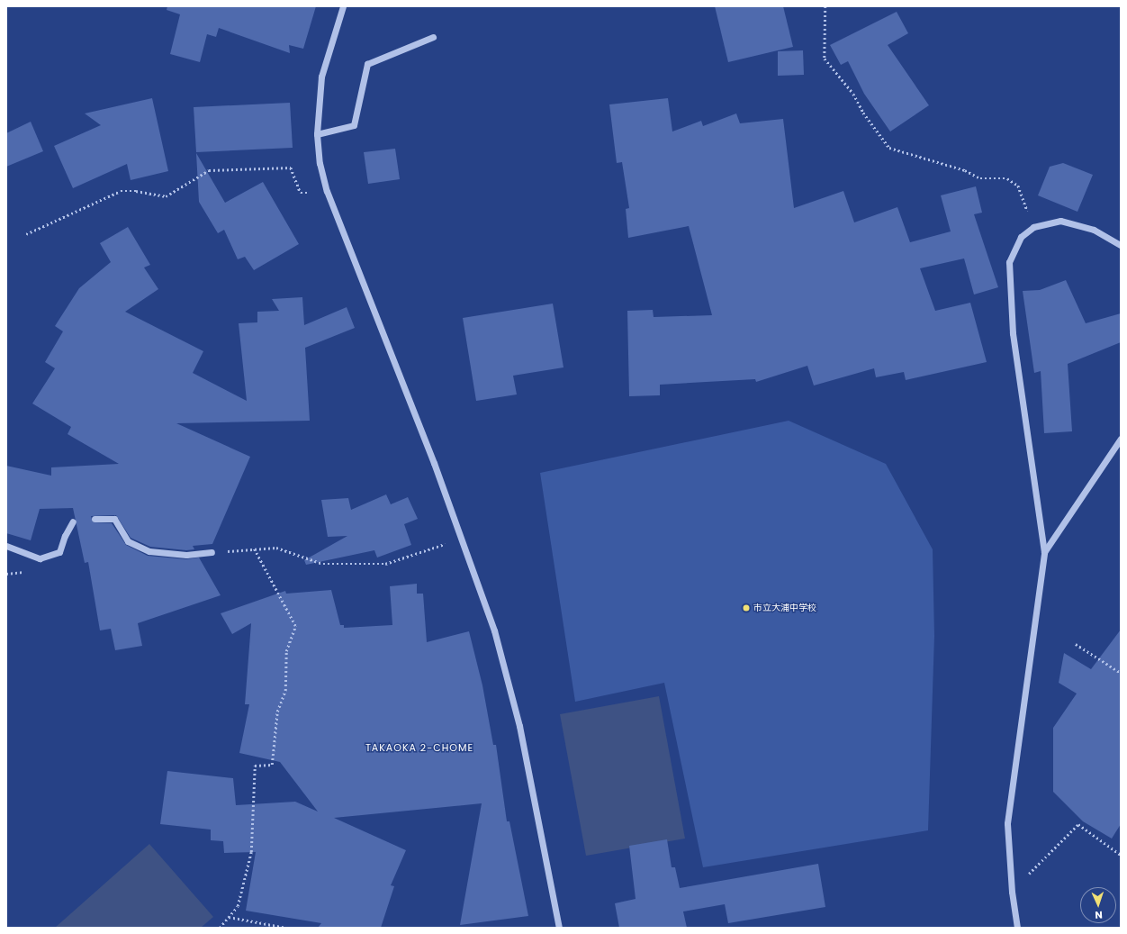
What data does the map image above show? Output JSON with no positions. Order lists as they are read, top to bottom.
{
  "districts": ["TAKAOKA 2-CHOME"],
  "places": ["市立大浦中学校"],
  "north": "bottom"
}
